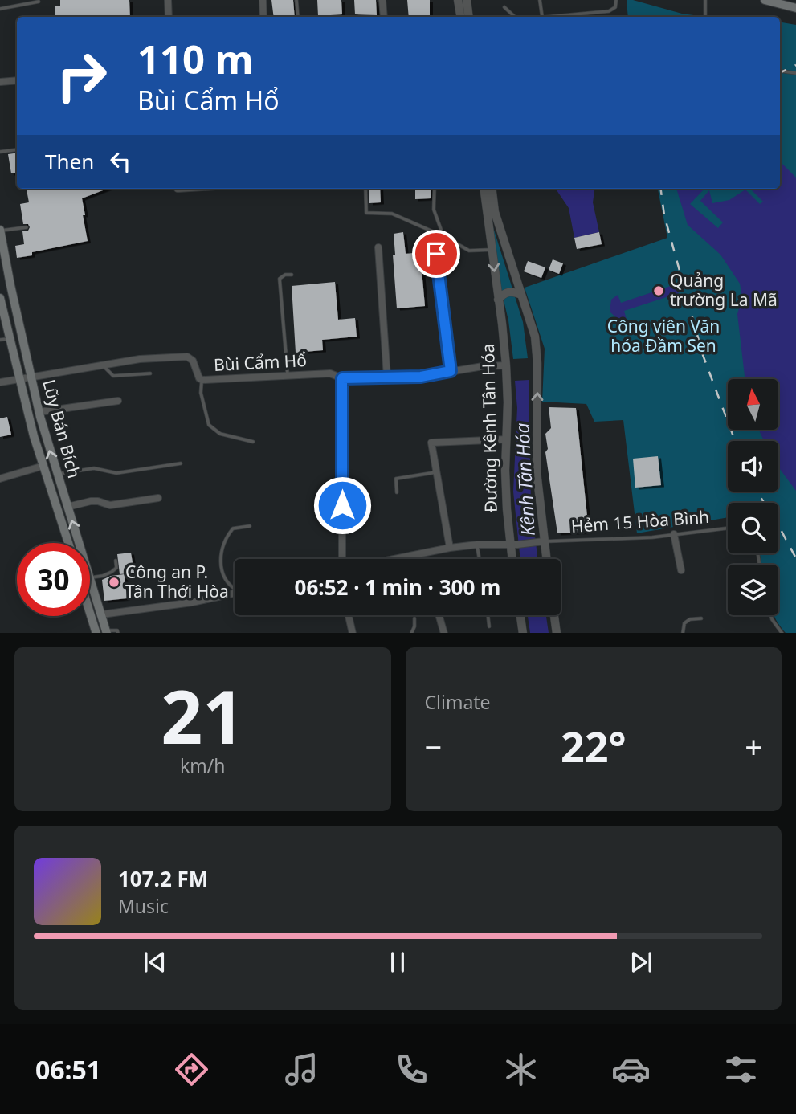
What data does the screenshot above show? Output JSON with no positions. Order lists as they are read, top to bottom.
{
  "streets": {
    "main road": ["Lũy Bán Bích"],
    "street": ["Bùi Cẩm Hổ", "Đường Kênh Tân Hóa"],
    "lane": ["Hẻm 15 Hòa Bình"]
  },
  "crossings": [
    ["Bùi Cẩm Hổ", "Đường Kênh Tân Hóa"],
    ["Bùi Cẩm Hổ", "Lũy Bán Bích"]
  ],
  "water": ["Kênh Tân Hóa"],
  "parks": ["Công viên Văn hóa Đầm Sen"],
  "places": ["Quảng trường La Mã", "Công an P. Tân Thới Hòa"],
  "north": "top",
  "page": {
    "turn": ["110 m", "Bùi Cẩm Hổ"],
    "then": "Then",
    "limit": "30",
    "trip": "06:52 · 1 min · 300 m",
    "tile": [
      ["21", "km/h"],
      "Climate"
    ],
    "heat": ["−", "22°", "+"],
    "song": ["107.2 FM", "Music"],
    "tabs": "06:51"
  }
}
